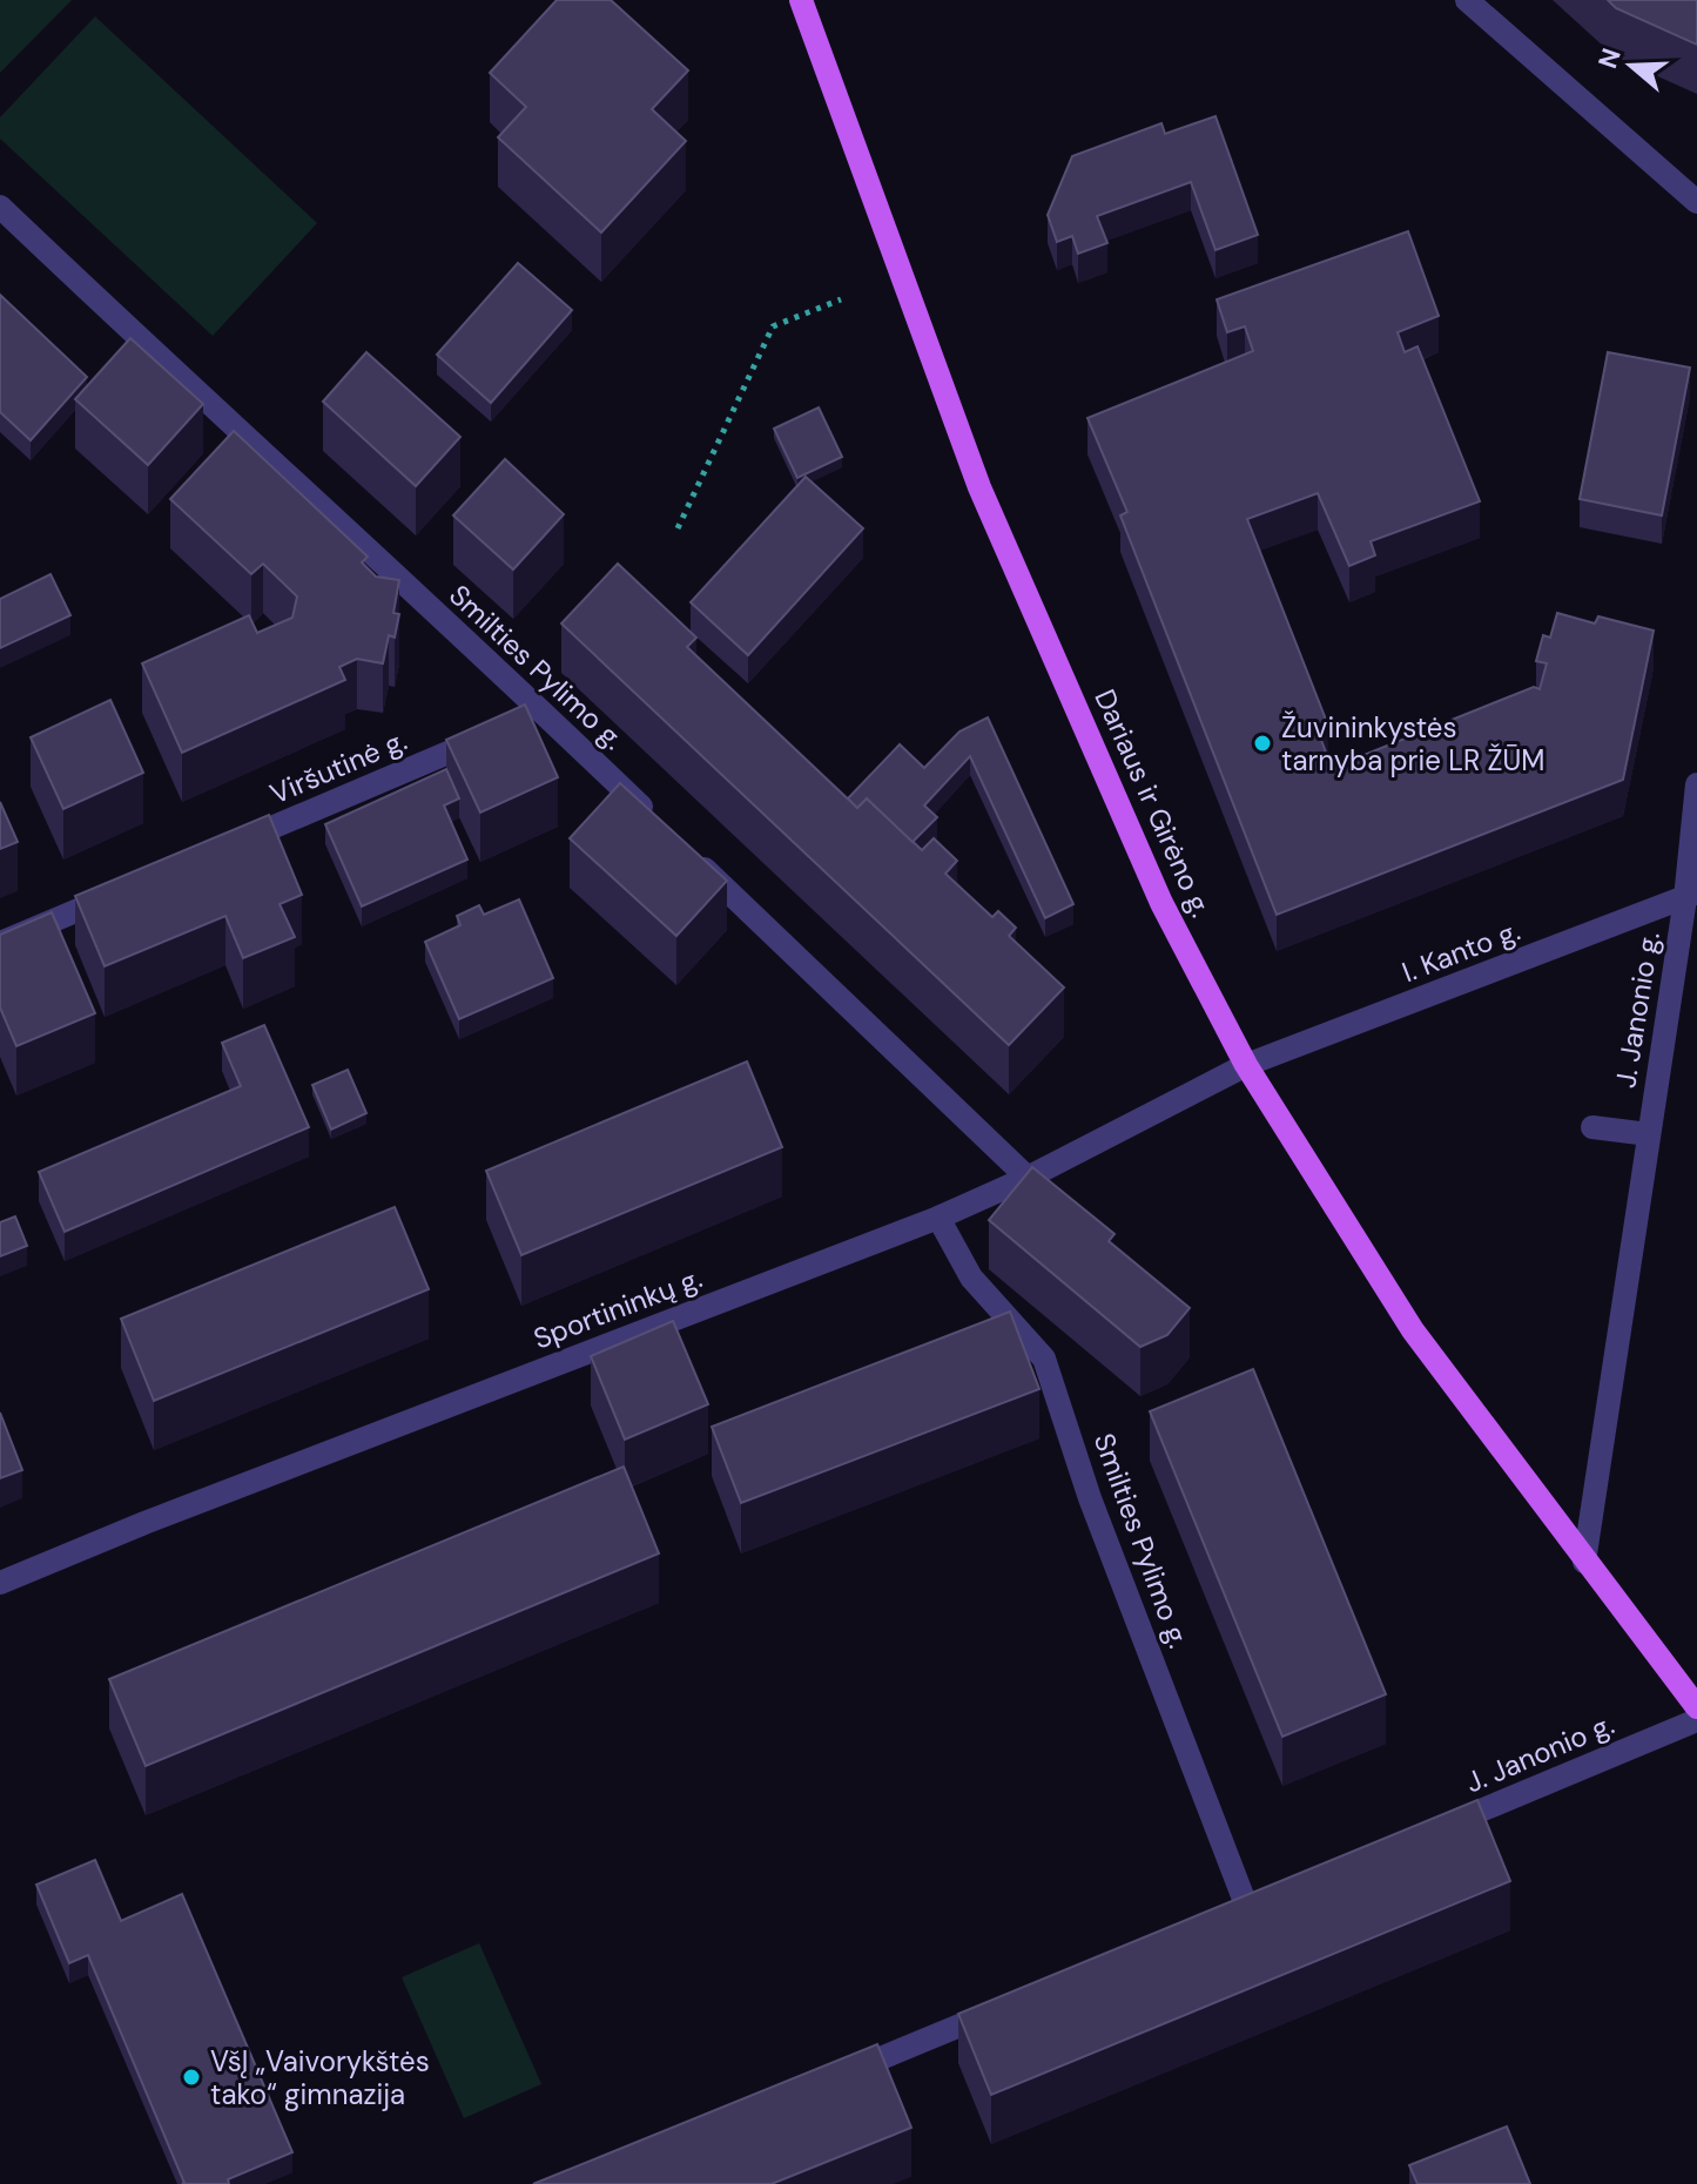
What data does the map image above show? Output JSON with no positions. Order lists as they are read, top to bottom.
{
  "streets": {
    "main road": ["Dariaus ir Girėno g."],
    "street": [
      "Smilties Pylimo g.",
      "Viršutinė g.",
      "I. Kanto g.",
      "J. Janonio g.",
      "Sportininkų g."
    ]
  },
  "crossings": [
    ["Smilties Pylimo g.", "Viršutinė g."],
    ["Smilties Pylimo g.", "Sportininkų g."],
    ["Dariaus ir Girėno g.", "I. Kanto g."],
    ["Dariaus ir Girėno g.", "J. Janonio g."],
    ["Dariaus ir Girėno g.", "Sportininkų g."],
    ["I. Kanto g.", "J. Janonio g."],
    ["I. Kanto g.", "Sportininkų g."]
  ],
  "places": ["Žuvininkystės tarnyba prie LR ŽŪM", "VšĮ „Vaivorykštės tako“ gimnazija"],
  "north": "left"
}
